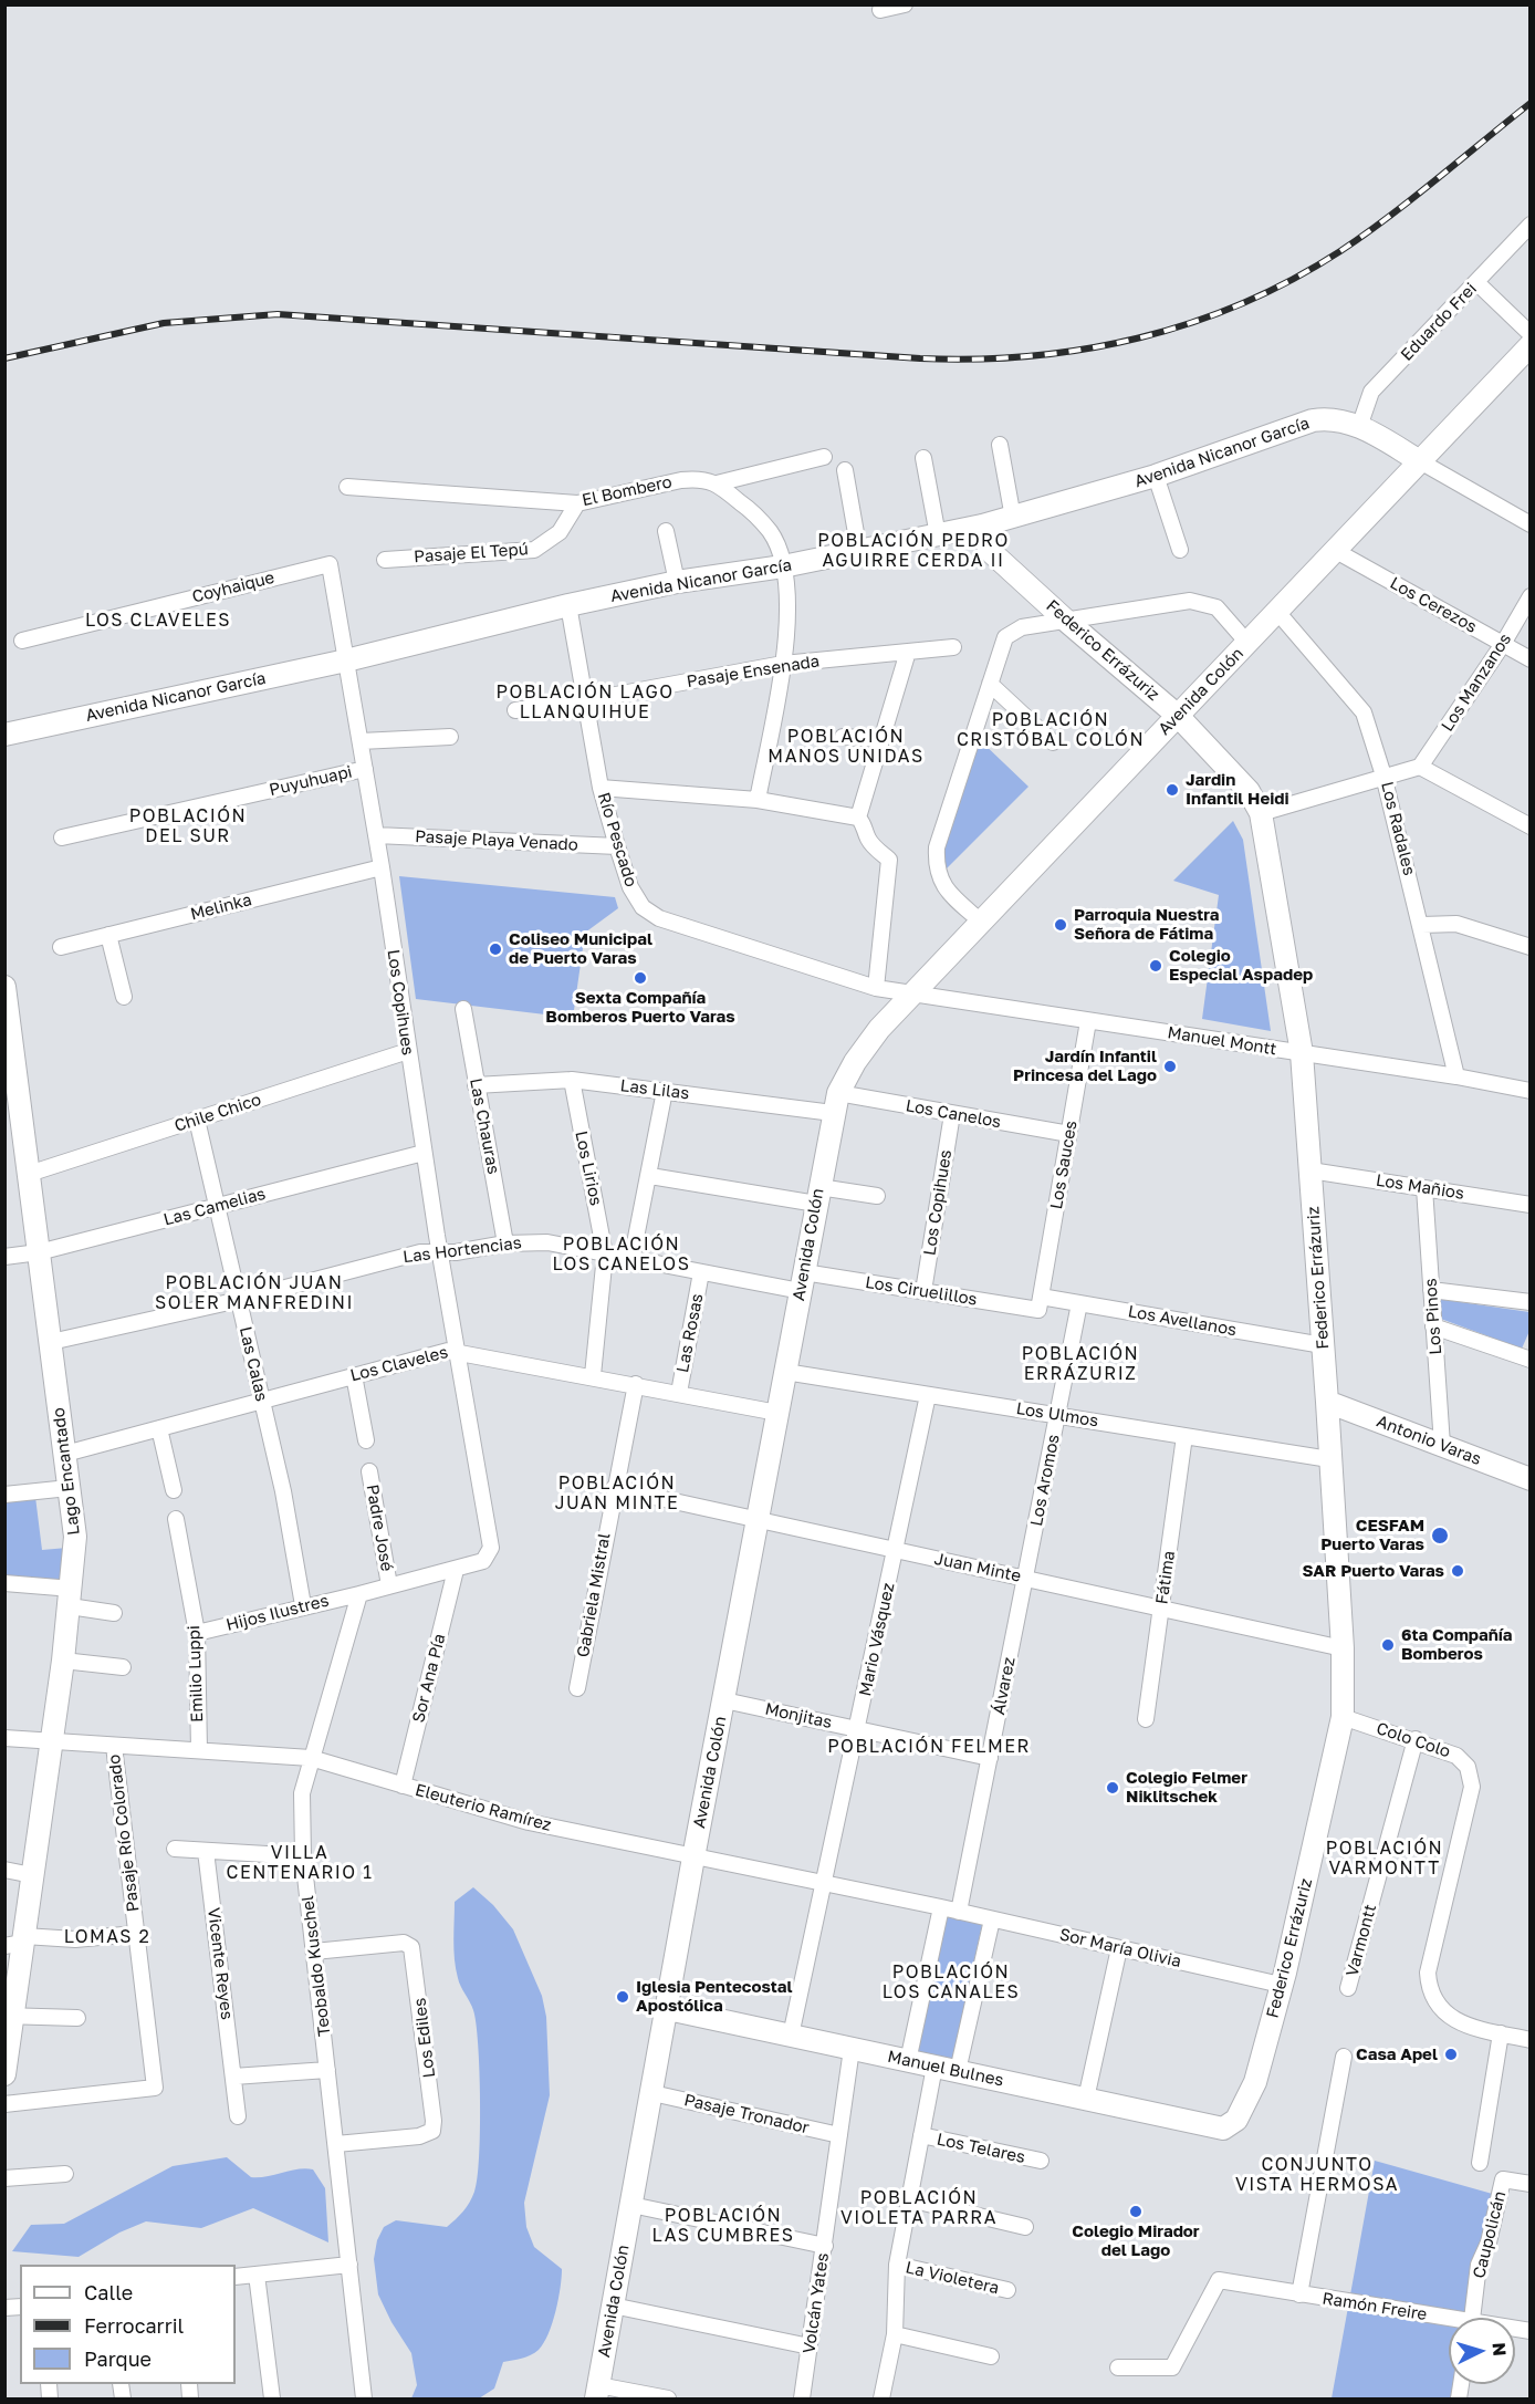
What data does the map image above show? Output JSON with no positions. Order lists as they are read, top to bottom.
{
  "streets": {
    "street": [
      "Eduardo Frei",
      "Avenida Nicanor García",
      "El Bombero",
      "Pasaje El Tepú",
      "Coyhaique",
      "Los Cerezos",
      "Federico Errázuriz",
      "Pasaje Ensenada",
      "Los Manzanos",
      "Avenida Colón",
      "Puyuhuapi",
      "Los Radales",
      "Río Pescado",
      "Pasaje Playa Venado",
      "Melinka",
      "Los Copihues",
      "Manuel Montt",
      "Las Lilas",
      "Chile Chico",
      "Los Canelos",
      "Las Chauras",
      "Los Sauces",
      "Los Lirios",
      "Los Mañios",
      "Las Camelias",
      "Las Hortencias",
      "Los Ciruelillos",
      "Los Pinos",
      "Los Avellanos",
      "Las Rosas",
      "Las Calas",
      "Los Claveles",
      "Los Ulmos",
      "Antonio Varas",
      "Lago Encantado",
      "Los Aromos",
      "Padre José",
      "Juan Minte",
      "Fátima",
      "Gabriela Mistral",
      "Hijos Ilustres",
      "Mario Vásquez",
      "Emilio Luppi",
      "Sor Ana Pía",
      "Álvarez",
      "Monjitas",
      "Colo Colo",
      "Eleuterio Ramírez",
      "Pasaje Río Colorado",
      "Varmontt",
      "Sor María Olivia",
      "Vicente Reyes",
      "Teobaldo Kuschel",
      "Los Ediles",
      "Manuel Bulnes",
      "Pasaje Tronador",
      "Los Telares",
      "Caupolicán",
      "La Violetera",
      "Volcán Yates",
      "Ramón Freire"
    ]
  },
  "crossings": [
    ["Eduardo Frei", "Avenida Nicanor García"],
    ["Avenida Nicanor García", "Federico Errázuriz"],
    ["Avenida Nicanor García", "Avenida Colón"],
    ["Avenida Nicanor García", "Río Pescado"],
    ["Avenida Nicanor García", "Los Copihues"],
    ["El Bombero", "Pasaje El Tepú"],
    ["Coyhaique", "Los Copihues"],
    ["Los Cerezos", "Los Manzanos"],
    ["Los Cerezos", "Avenida Colón"],
    ["Federico Errázuriz", "Avenida Colón"],
    ["Federico Errázuriz", "Manuel Montt"],
    ["Federico Errázuriz", "Los Mañios"],
    ["Federico Errázuriz", "Los Avellanos"],
    ["Federico Errázuriz", "Los Ulmos"],
    ["Federico Errázuriz", "Antonio Varas"],
    ["Federico Errázuriz", "Juan Minte"],
    ["Federico Errázuriz", "Colo Colo"],
    ["Federico Errázuriz", "Sor María Olivia"],
    ["Federico Errázuriz", "Manuel Bulnes"],
    ["Pasaje Ensenada", "Río Pescado"],
    ["Avenida Colón", "Los Radales"],
    ["Avenida Colón", "Río Pescado"],
    ["Avenida Colón", "Manuel Montt"],
    ["Avenida Colón", "Las Lilas"],
    ["Avenida Colón", "Los Canelos"],
    ["Avenida Colón", "Las Hortencias"],
    ["Avenida Colón", "Los Ciruelillos"],
    ["Avenida Colón", "Los Claveles"],
    ["Avenida Colón", "Los Ulmos"],
    ["Avenida Colón", "Juan Minte"],
    ["Avenida Colón", "Monjitas"],
    ["Avenida Colón", "Eleuterio Ramírez"],
    ["Avenida Colón", "Manuel Bulnes"],
    ["Avenida Colón", "Pasaje Tronador"],
    ["Puyuhuapi", "Los Copihues"],
    ["Los Radales", "Manuel Montt"],
    ["Río Pescado", "Pasaje Playa Venado"],
    ["Río Pescado", "Manuel Montt"],
    ["Pasaje Playa Venado", "Los Copihues"],
    ["Melinka", "Los Copihues"],
    ["Los Copihues", "Chile Chico"],
    ["Los Copihues", "Los Canelos"],
    ["Los Copihues", "Las Camelias"],
    ["Los Copihues", "Las Hortencias"],
    ["Los Copihues", "Los Ciruelillos"],
    ["Los Copihues", "Los Claveles"],
    ["Los Copihues", "Sor Ana Pía"],
    ["Manuel Montt", "Los Sauces"],
    ["Las Lilas", "Los Canelos"],
    ["Las Lilas", "Las Chauras"],
    ["Las Lilas", "Los Lirios"],
    ["Chile Chico", "Las Calas"],
    ["Chile Chico", "Lago Encantado"],
    ["Los Canelos", "Los Sauces"],
    ["Las Chauras", "Las Hortencias"],
    ["Los Sauces", "Los Ciruelillos"],
    ["Los Sauces", "Los Avellanos"],
    ["Los Lirios", "Las Hortencias"],
    ["Los Lirios", "Los Claveles"],
    ["Los Mañios", "Los Pinos"],
    ["Las Camelias", "Las Calas"],
    ["Las Camelias", "Lago Encantado"],
    ["Las Hortencias", "Los Ciruelillos"],
    ["Las Hortencias", "Las Rosas"],
    ["Las Hortencias", "Las Calas"],
    ["Las Hortencias", "Lago Encantado"],
    ["Los Ciruelillos", "Los Avellanos"],
    ["Los Pinos", "Antonio Varas"],
    ["Los Avellanos", "Los Aromos"],
    ["Las Rosas", "Los Claveles"],
    ["Las Calas", "Los Claveles"],
    ["Las Calas", "Hijos Ilustres"],
    ["Los Claveles", "Lago Encantado"],
    ["Los Claveles", "Gabriela Mistral"],
    ["Los Ulmos", "Los Aromos"],
    ["Los Ulmos", "Fátima"],
    ["Los Ulmos", "Mario Vásquez"],
    ["Lago Encantado", "Eleuterio Ramírez"],
    ["Los Aromos", "Juan Minte"],
    ["Los Aromos", "Álvarez"],
    ["Juan Minte", "Fátima"],
    ["Juan Minte", "Gabriela Mistral"],
    ["Juan Minte", "Mario Vásquez"],
    ["Juan Minte", "Álvarez"],
    ["Hijos Ilustres", "Emilio Luppi"],
    ["Hijos Ilustres", "Teobaldo Kuschel"],
    ["Mario Vásquez", "Monjitas"],
    ["Mario Vásquez", "Eleuterio Ramírez"],
    ["Mario Vásquez", "Manuel Bulnes"],
    ["Emilio Luppi", "Eleuterio Ramírez"],
    ["Sor Ana Pía", "Eleuterio Ramírez"],
    ["Álvarez", "Monjitas"],
    ["Álvarez", "Eleuterio Ramírez"],
    ["Álvarez", "Sor María Olivia"],
    ["Colo Colo", "Varmontt"],
    ["Eleuterio Ramírez", "Pasaje Río Colorado"],
    ["Eleuterio Ramírez", "Sor María Olivia"],
    ["Eleuterio Ramírez", "Teobaldo Kuschel"],
    ["Teobaldo Kuschel", "Los Ediles"],
    ["Manuel Bulnes", "Volcán Yates"],
    ["Pasaje Tronador", "Volcán Yates"]
  ],
  "districts": [
    "POBLACIÓN PEDRO AGUIRRE CERDA II",
    "LOS CLAVELES",
    "POBLACIÓN LAGO LLANQUIHUE",
    "POBLACIÓN CRISTÓBAL COLÓN",
    "POBLACIÓN MANOS UNIDAS",
    "POBLACIÓN DEL SUR",
    "POBLACIÓN LOS CANELOS",
    "POBLACIÓN JUAN SOLER MANFREDINI",
    "POBLACIÓN ERRÁZURIZ",
    "POBLACIÓN JUAN MINTE",
    "POBLACIÓN FELMER",
    "POBLACIÓN VARMONTT",
    "VILLA CENTENARIO 1",
    "LOMAS 2",
    "POBLACIÓN LOS CANALES",
    "CONJUNTO VISTA HERMOSA",
    "POBLACIÓN VIOLETA PARRA",
    "POBLACIÓN LAS CUMBRES"
  ],
  "places": [
    "Jardin Infantil Heidi",
    "Parroquia Nuestra Señora de Fátima",
    "Coliseo Municipal de Puerto Varas",
    "Colegio Especial Aspadep",
    "Sexta Compañía Bomberos Puerto Varas",
    "Jardín Infantil Princesa del Lago",
    "CESFAM Puerto Varas",
    "SAR Puerto Varas",
    "6ta Compañía Bomberos",
    "Colegio Felmer Niklitschek",
    "Iglesia Pentecostal Apostólica",
    "Casa Apel",
    "Colegio Mirador del Lago"
  ],
  "legend": ["Calle", "Ferrocarril", "Parque"],
  "north": "right"
}
